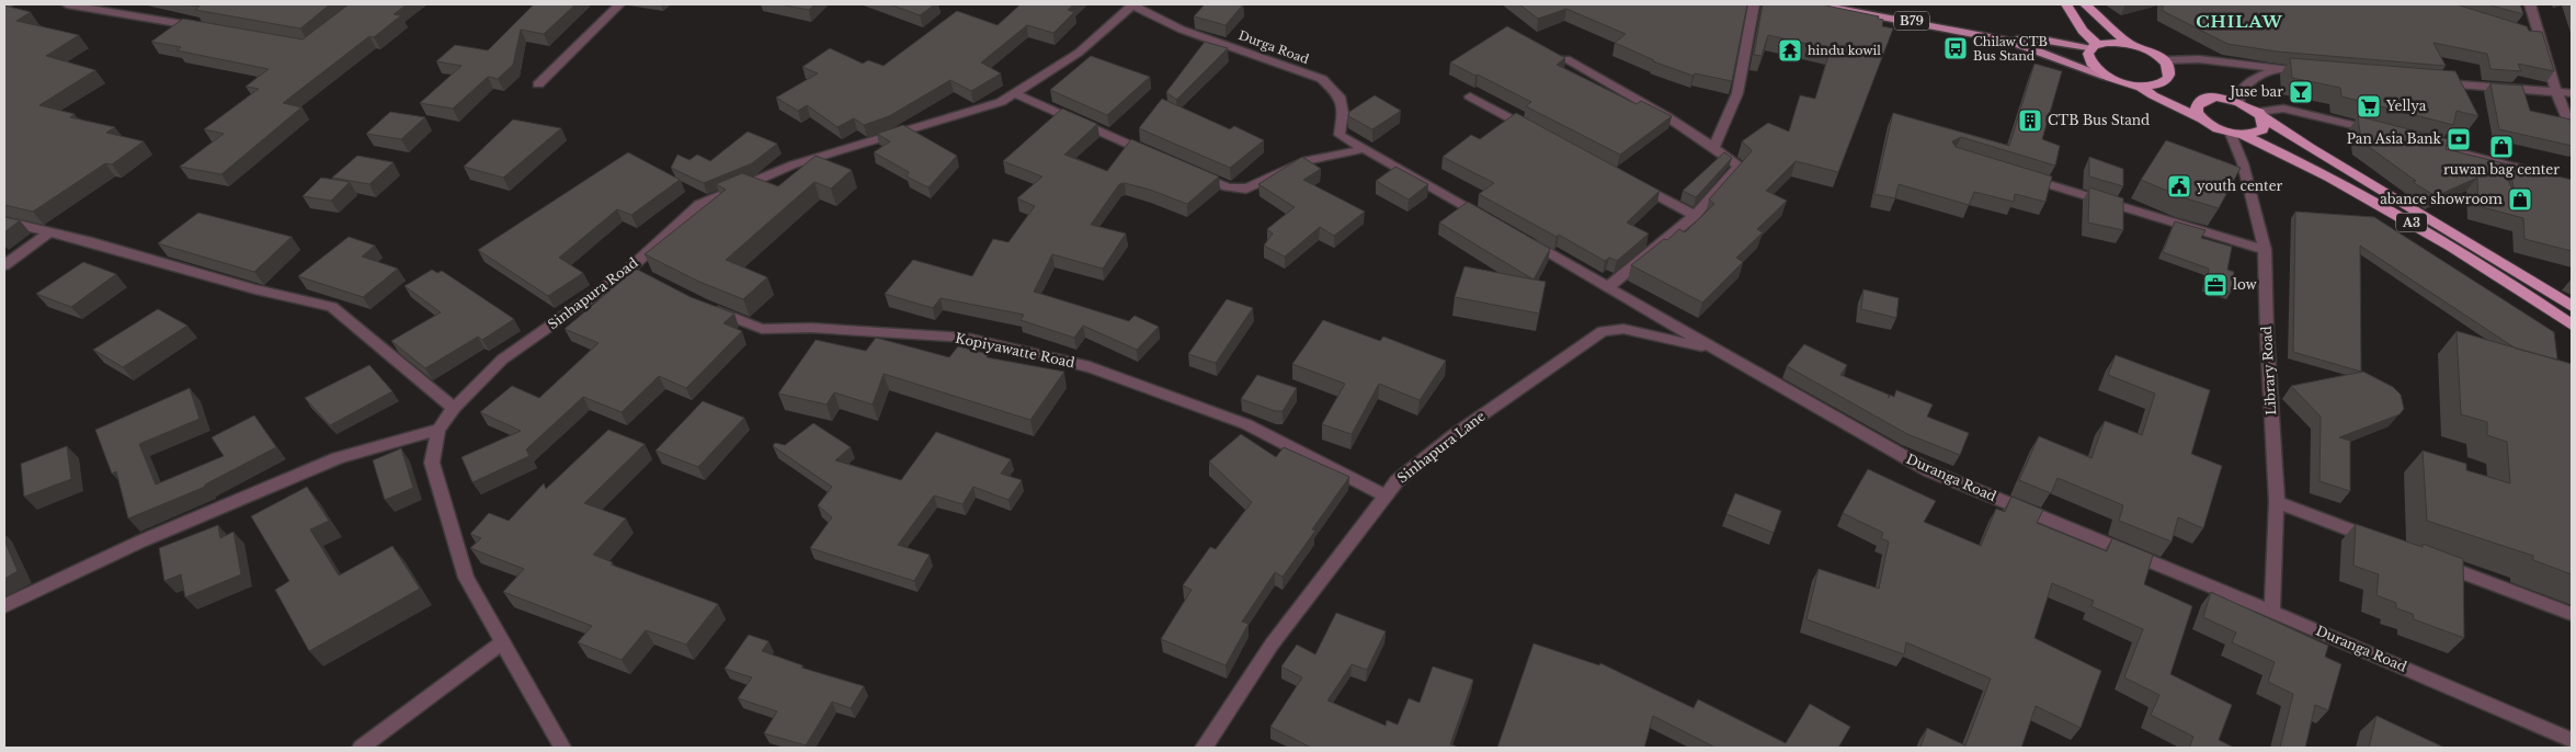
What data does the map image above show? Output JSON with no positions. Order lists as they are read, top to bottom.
{
  "streets": {
    "highway": ["A3"],
    "main road": ["B79"],
    "street": [
      "Durga Road",
      "Sinhapura Road",
      "Kopiyawatte Road",
      "Library Road",
      "Sinhapura Lane",
      "Duranga Road"
    ]
  },
  "crossings": [
    ["Durga Road", "Sinhapura Road"],
    ["A3", "Library Road"],
    ["Kopiyawatte Road", "Sinhapura Lane"],
    ["Library Road", "Duranga Road"],
    ["Sinhapura Lane", "Duranga Road"]
  ],
  "districts": ["CHILAW"],
  "places": {
    "bus stop": ["Chilaw CTB Bus Stand"],
    "temple": ["hindu kowil"],
    "bar": ["Juse bar"],
    "supermarket": ["Yellya"],
    "building": ["CTB Bus Stand"],
    "bank": ["Pan Asia Bank"],
    "shop": ["ruwan bag center", "abance showroom"],
    "public building": ["youth center"],
    "office": ["low"]
  }
}
